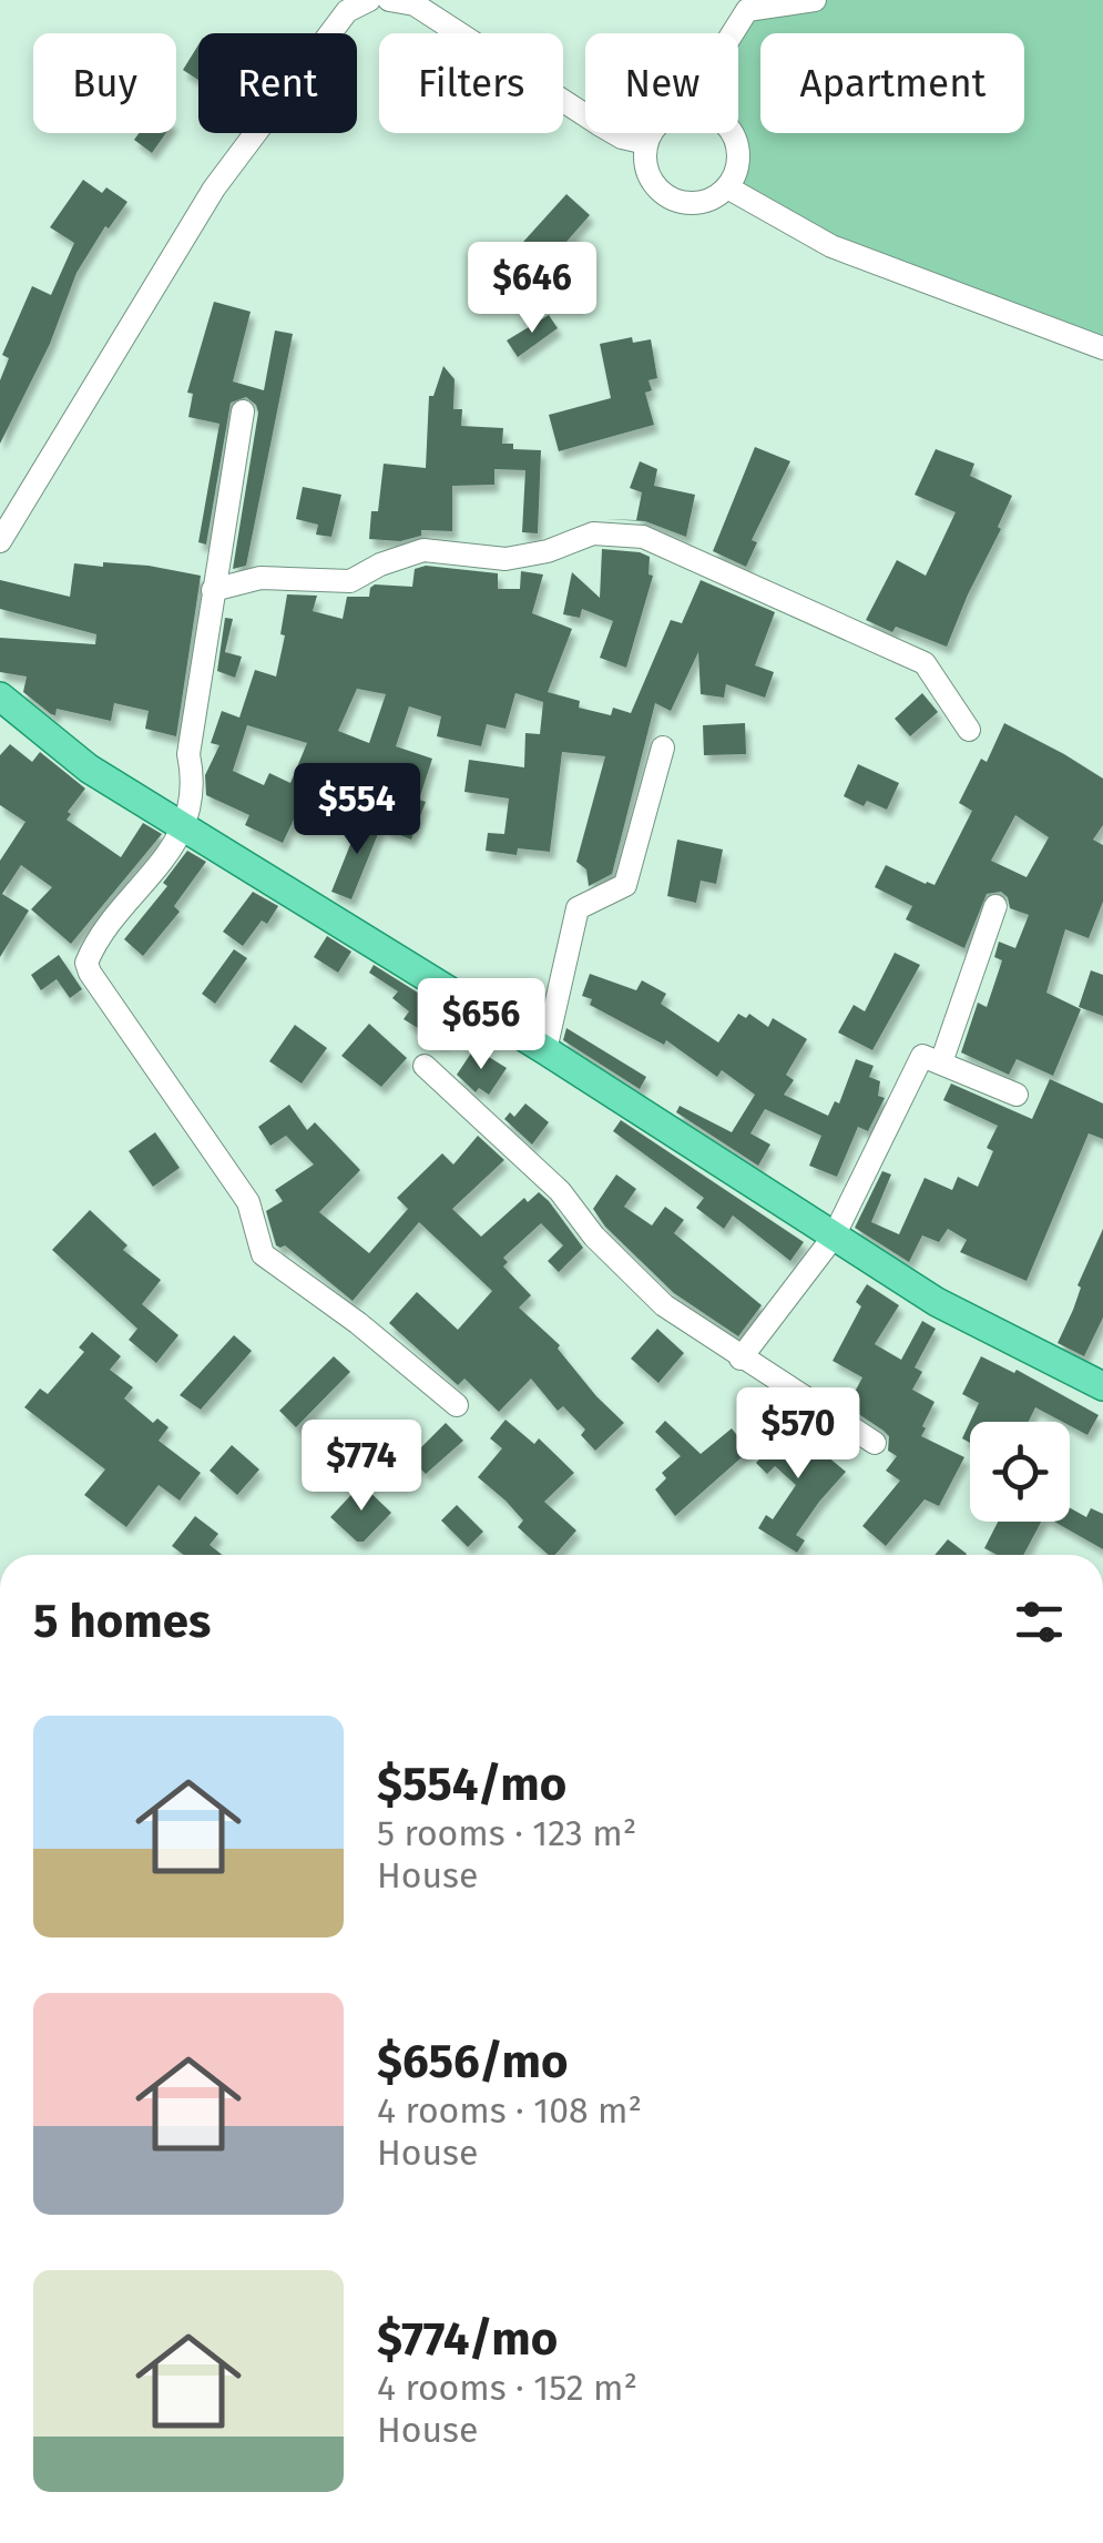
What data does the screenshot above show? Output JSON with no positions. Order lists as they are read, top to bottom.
{
  "page": {
    "chip": [
      "Buy",
      "Rent",
      "Filters",
      "New",
      "Apartment"
    ],
    "price": [
      "$646",
      "$554",
      "$656",
      "$570",
      "$774"
    ],
    "heading": "5 homes",
    "list": [
      {
        "name": "$554/mo",
        "note": "5 rooms · 123 m² · House"
      },
      {
        "name": "$656/mo",
        "note": "4 rooms · 108 m² · House"
      },
      {
        "name": "$774/mo",
        "note": "4 rooms · 152 m² · House"
      }
    ]
  }
}
